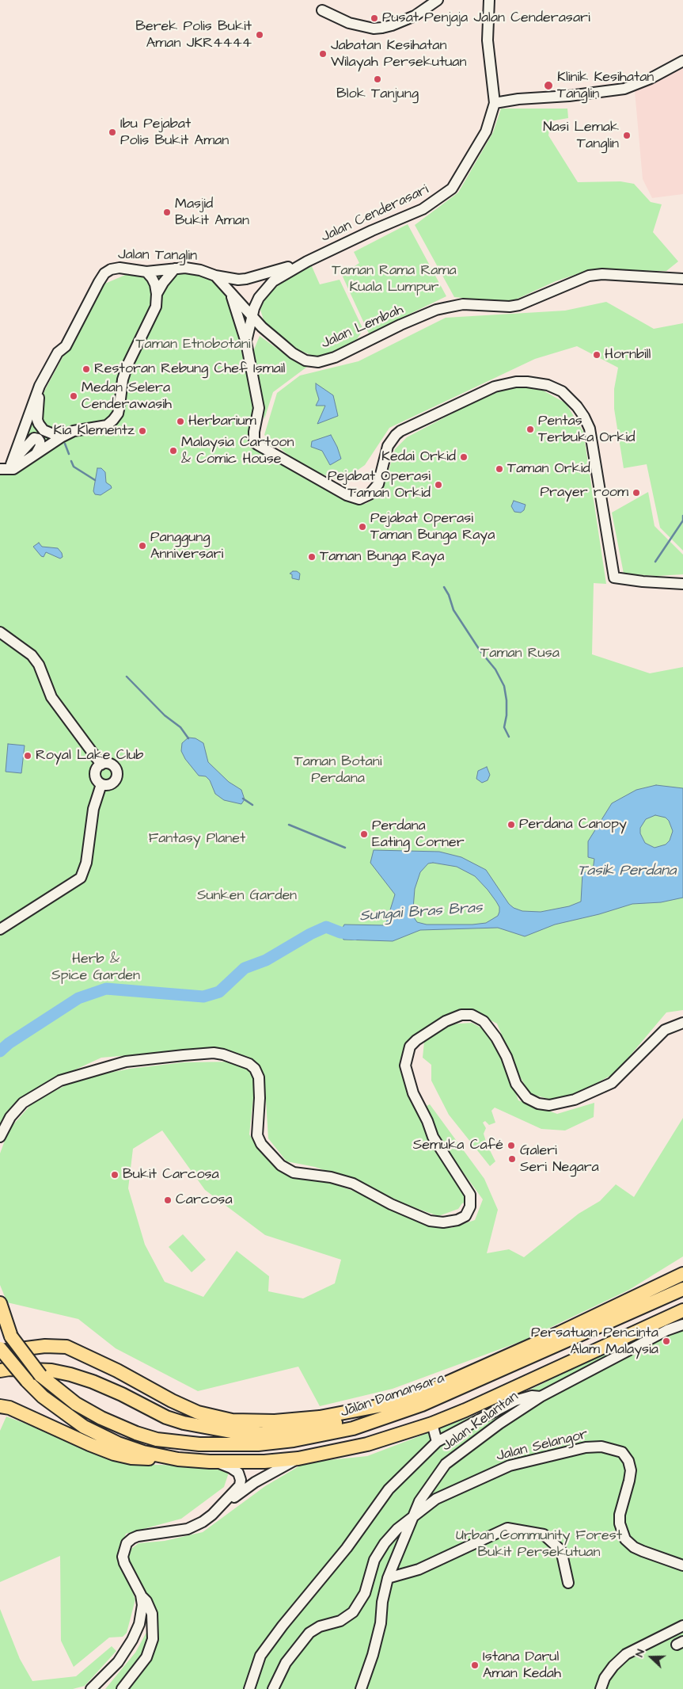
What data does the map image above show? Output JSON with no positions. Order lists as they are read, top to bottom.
{
  "streets": {
    "main road": ["Jalan Damansara"],
    "street": [
      "Jalan Cenderasari",
      "Jalan Tanglin",
      "Jalan Lembah",
      "Jalan Kelantan",
      "Jalan Selangor"
    ]
  },
  "crossings": [
    ["Jalan Cenderasari", "Jalan Tanglin"],
    ["Jalan Cenderasari", "Jalan Lembah"],
    ["Jalan Kelantan", "Jalan Selangor"]
  ],
  "water": ["Tasik Perdana", "Sungai Bras Bras"],
  "parks": [
    "Taman Rama Rama Kuala Lumpur",
    "Taman Etnobotani",
    "Taman Rusa",
    "Taman Botani Perdana",
    "Fantasy Planet",
    "Sunken Garden",
    "Herb & Spice Garden",
    "Urban Community Forest Bukit Persekutuan"
  ],
  "places": [
    "Pusat Penjaja Jalan Cenderasari",
    "Berek Polis Bukit Aman JKR4444",
    "Jabatan Kesihatan Wilayah Persekutuan",
    "Blok Tanjung",
    "Klinik Kesihatan Tanglin",
    "Ibu Pejabat Polis Bukit Aman",
    "Nasi Lemak Tanglin",
    "Masjid Bukit Aman",
    "Hornbill",
    "Restoran Rebung Chef Ismail",
    "Medan Selera Cenderawasih",
    "Herbarium",
    "Pentas Terbuka Orkid",
    "Kia Klementz",
    "Malaysia Cartoon & Comic House",
    "Kedai Orkid",
    "Taman Orkid",
    "Pejabat Operasi Taman Orkid",
    "Prayer room",
    "Pejabat Operasi Taman Bunga Raya",
    "Panggung Anniversari",
    "Taman Bunga Raya",
    "Royal Lake Club",
    "Perdana Canopy",
    "Perdana Eating Corner",
    "Semuka Café",
    "Galeri Seri Negara",
    "Bukit Carcosa",
    "Carcosa",
    "Persatuan Pencinta Alam Malaysia",
    "Istana Darul Aman Kedah"
  ],
  "north": "left"
}
